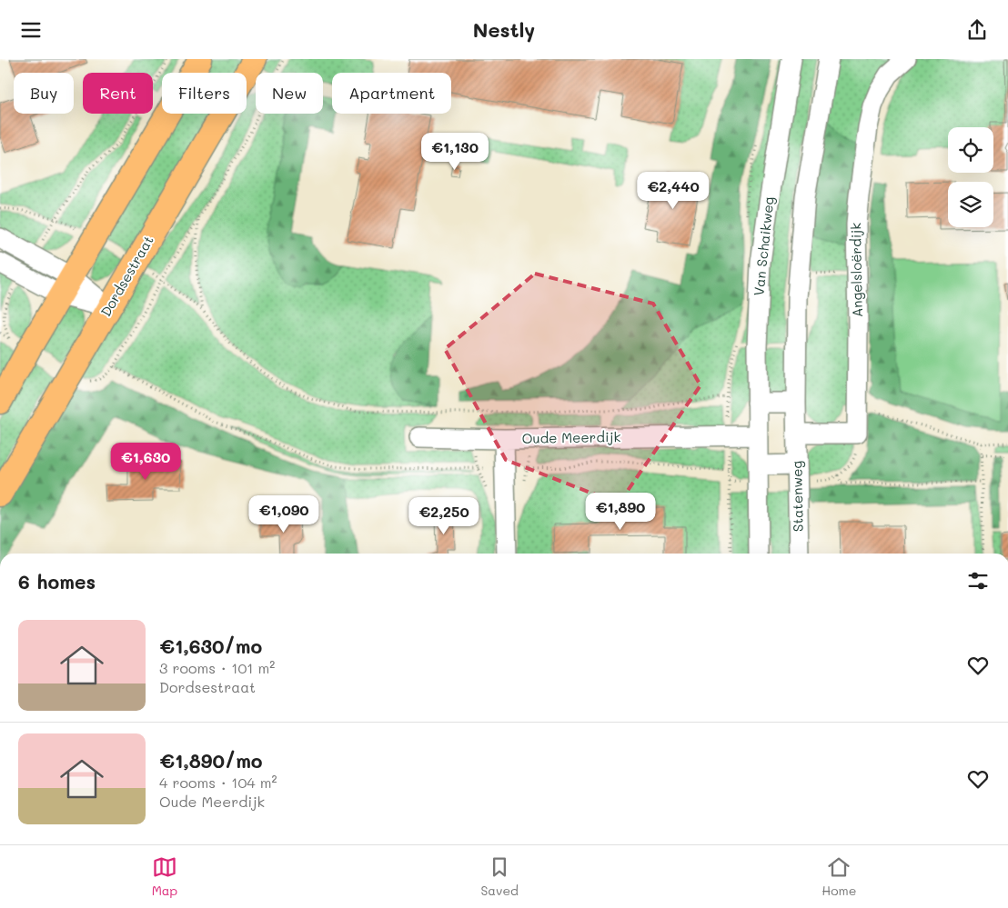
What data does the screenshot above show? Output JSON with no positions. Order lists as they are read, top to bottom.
{
  "streets": {
    "main road": ["Dordsestraat"],
    "street": [
      "Van Schaikweg",
      "Angelsloërdijk",
      "Oude Meerdijk",
      "Statenweg"
    ]
  },
  "crossings": [
    ["Van Schaikweg", "Oude Meerdijk"],
    ["Angelsloërdijk", "Statenweg"]
  ],
  "page": {
    "header": "Nestly",
    "chip": [
      "Buy",
      "Rent",
      "Filters",
      "New",
      "Apartment"
    ],
    "price": [
      "€1,130",
      "€2,440",
      "€1,630",
      "€1,890",
      "€1,090",
      "€2,250"
    ],
    "heading": "6 homes",
    "list": [
      {
        "name": "€1,630/mo",
        "note": "3 rooms · 101 m² · Dordsestraat"
      },
      {
        "name": "€1,890/mo",
        "note": "4 rooms · 104 m² · Oude Meerdijk"
      }
    ],
    "tabs": ["Map", "Saved", "Home"]
  }
}
